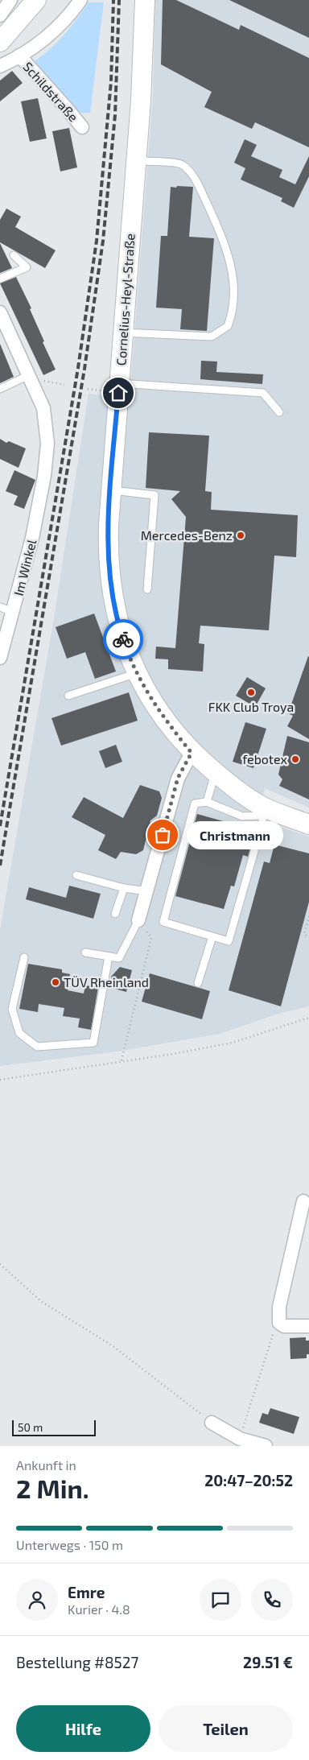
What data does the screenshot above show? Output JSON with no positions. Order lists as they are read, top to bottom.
{
  "streets": {
    "main road": ["Cornelius-Heyl-Straße"],
    "street": ["Schildstraße", "Im Winkel"]
  },
  "places": [
    "Mercedes-Benz",
    "FKK Club Troya",
    "febotex",
    "Christmann",
    "TÜV Rheinland"
  ],
  "scale_bar": "50 m",
  "page": {
    "bubble": "Christmann",
    "scale": "50 m",
    "heading": ["2 Min.", "Ankunft in", "20:47–20:52"],
    "panel": [
      "Emre",
      "Kurier · 4.8",
      "Bestellung #8527",
      "29.51 €"
    ],
    "bar": "Unterwegs · 150 m",
    "buttons": ["Hilfe", "Teilen"]
  }
}
